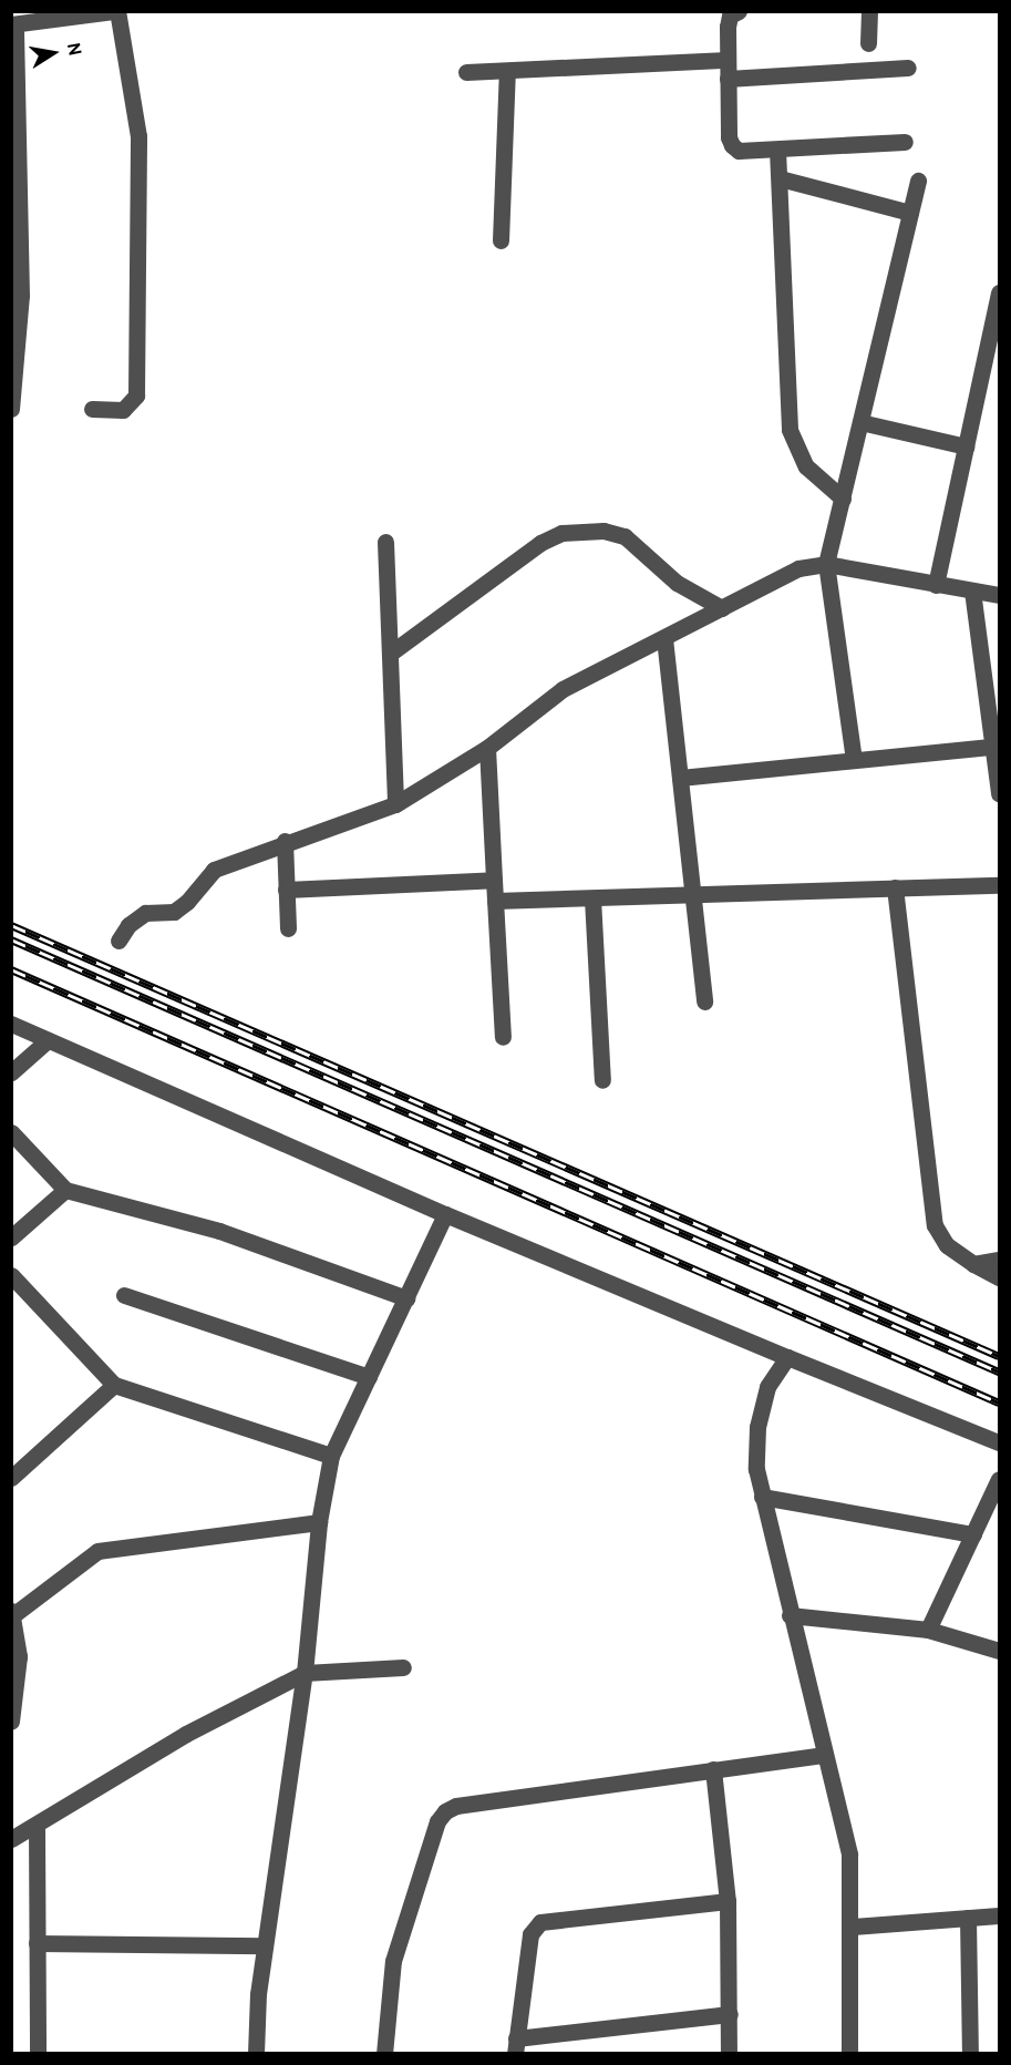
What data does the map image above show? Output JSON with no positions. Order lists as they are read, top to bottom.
{
  "north": "right"
}
